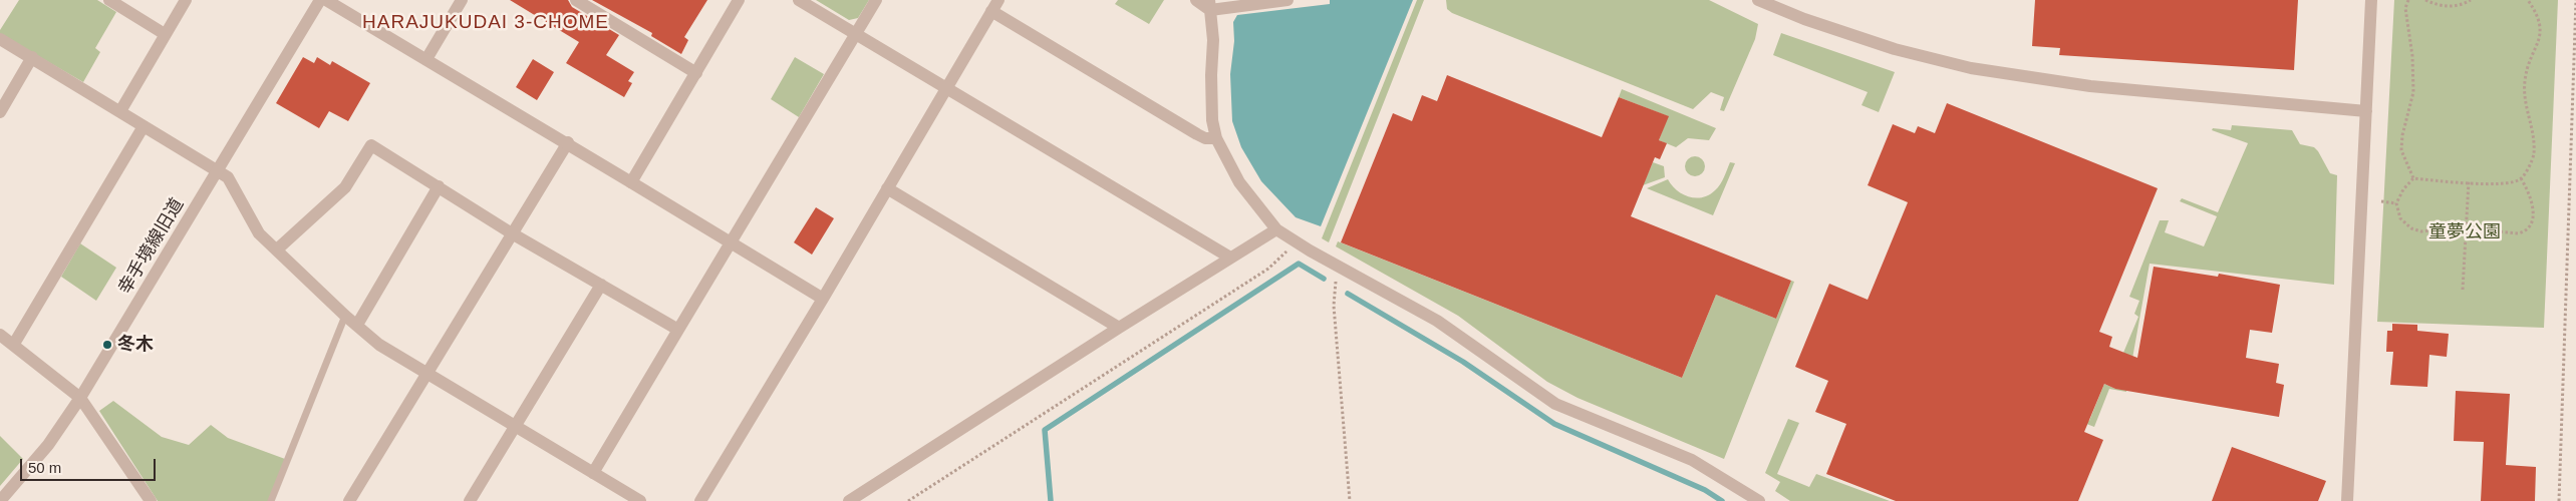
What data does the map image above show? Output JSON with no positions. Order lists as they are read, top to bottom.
{
  "streets": {
    "street": ["幸手境線旧道"]
  },
  "districts": ["HARAJUKUDAI 3-CHOME"],
  "parks": ["童夢公園"],
  "places": ["冬木"],
  "scale_bar": "50 m"
}
